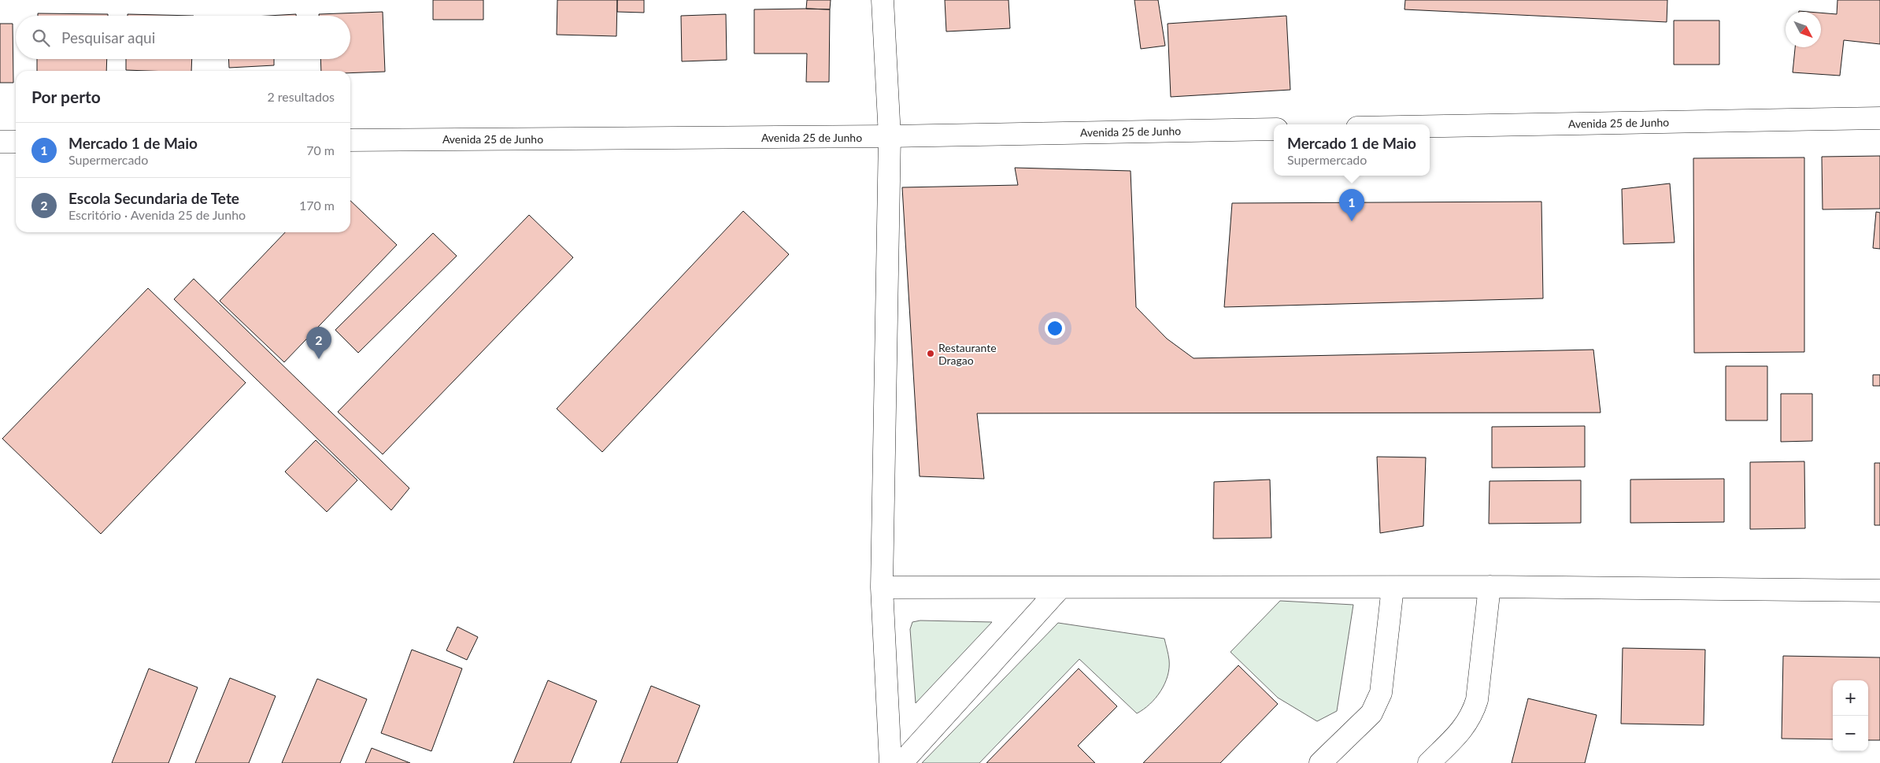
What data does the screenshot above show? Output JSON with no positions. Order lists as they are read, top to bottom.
{
  "streets": {
    "street": ["Avenida 25 de Junho"]
  },
  "places": ["Restaurante Dragao"],
  "north": "bottom right",
  "page": {
    "search": "Pesquisar aqui",
    "heading": ["Por perto", "2 resultados"],
    "list": [
      {
        "mark": "1",
        "name": "Mercado 1 de Maio",
        "note": "Supermercado",
        "value": "70 m"
      },
      {
        "mark": "2",
        "name": "Escola Secundaria de Tete",
        "note": "Escritório · Avenida 25 de Junho",
        "value": "170 m"
      }
    ],
    "popup": ["Mercado 1 de Maio", "Supermercado"],
    "pins": ["1", "2"],
    "map_buttons": ["+", "−"]
  }
}
